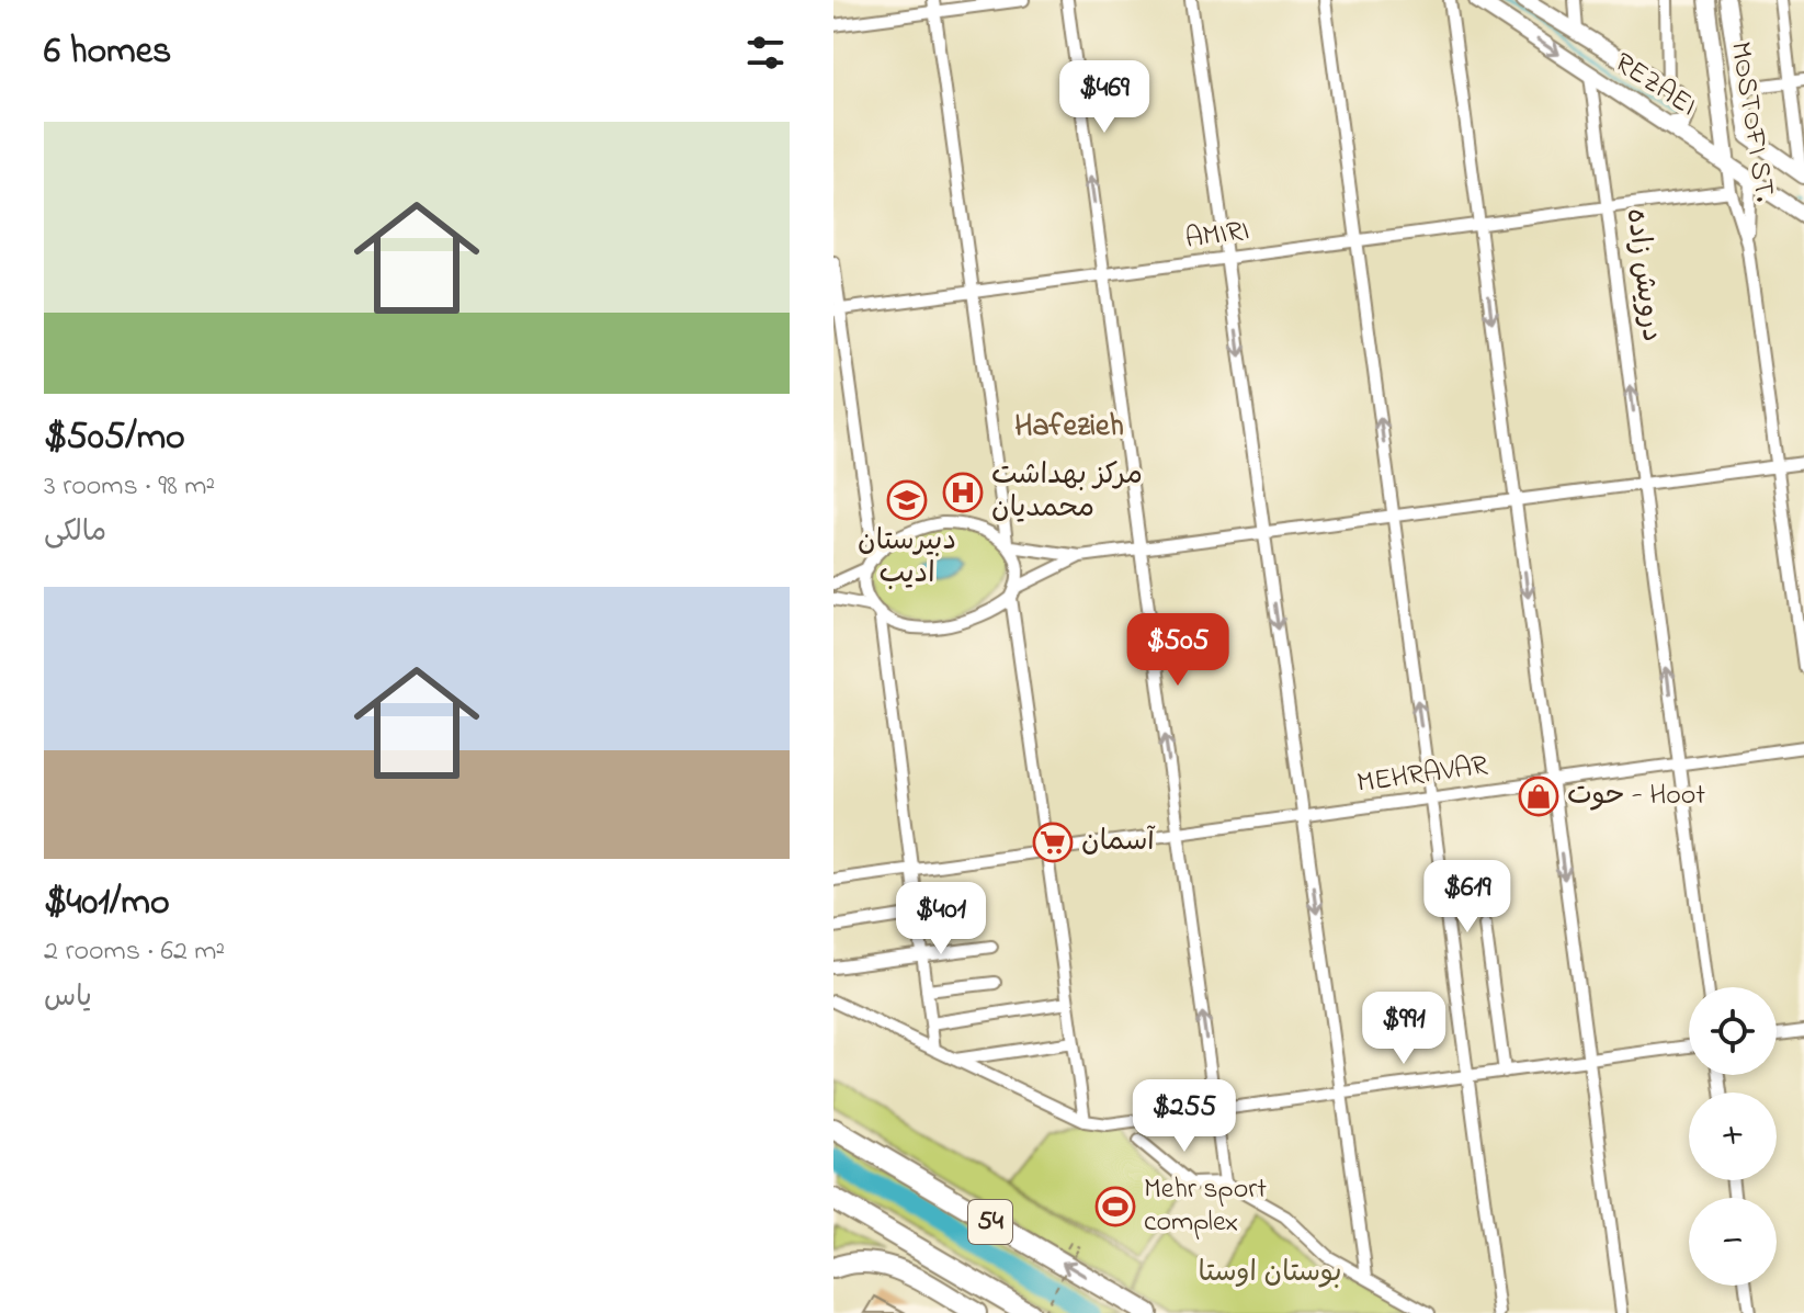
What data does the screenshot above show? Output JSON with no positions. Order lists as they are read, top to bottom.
{
  "streets": {
    "highway": ["54"],
    "main road": ["REZAEI", "MOSTOFI ST."],
    "street": ["AMIRI", "درویش زاده", "MEHRAVAR"]
  },
  "crossings": [
    ["REZAEI", "MOSTOFI ST."],
    ["REZAEI", "درویش زاده"],
    ["MOSTOFI ST.", "AMIRI"],
    ["AMIRI", "درویش زاده"],
    ["درویش زاده", "MEHRAVAR"]
  ],
  "one_way": ["درویش زاده"],
  "districts": ["Hafezieh"],
  "parks": ["بوستان اوستا"],
  "places": {
    "hospital": ["مرکز بهداشت محمدیان"],
    "school or university": ["دبیرستان ادیب"],
    "shop": ["حوت - Hoot"],
    "supermarket": ["آسمان"],
    "sports": ["Mehr sport complex"]
  },
  "page": {
    "heading": "6 homes",
    "price": [
      "$469",
      "$505",
      "$619",
      "$401",
      "$991",
      "$255"
    ],
    "list": [
      {
        "name": "$505/mo",
        "note": "3 rooms · 98 m² · مالکی"
      },
      {
        "name": "$401/mo",
        "note": "2 rooms · 62 m² · یاس"
      }
    ],
    "map_buttons": ["+", "−"]
  }
}
